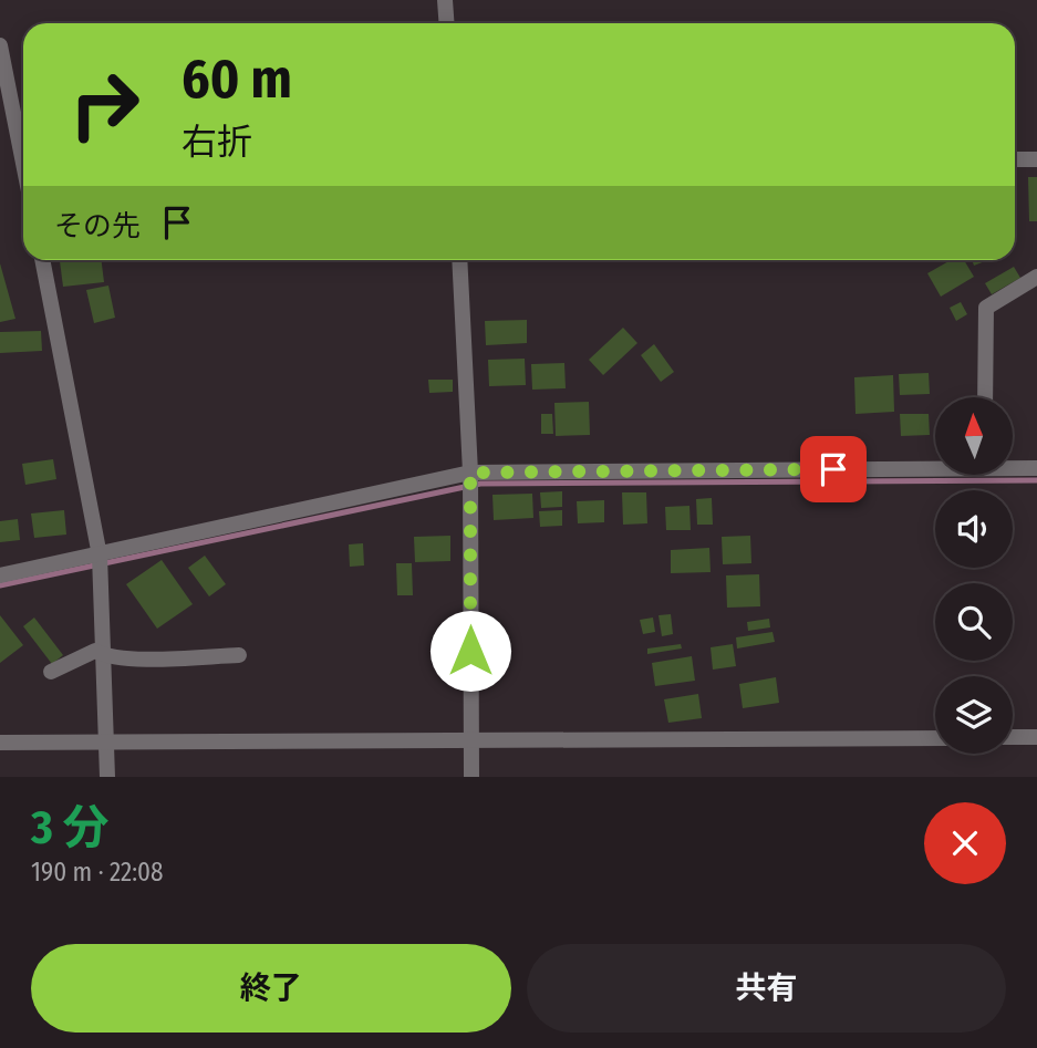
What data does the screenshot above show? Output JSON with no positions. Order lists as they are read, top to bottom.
{
  "north": "top",
  "page": {
    "turn": ["60 m", "右折"],
    "then": "その先",
    "heading": ["3 分", "190 m · 22:08"],
    "buttons": ["終了", "共有"]
  }
}
